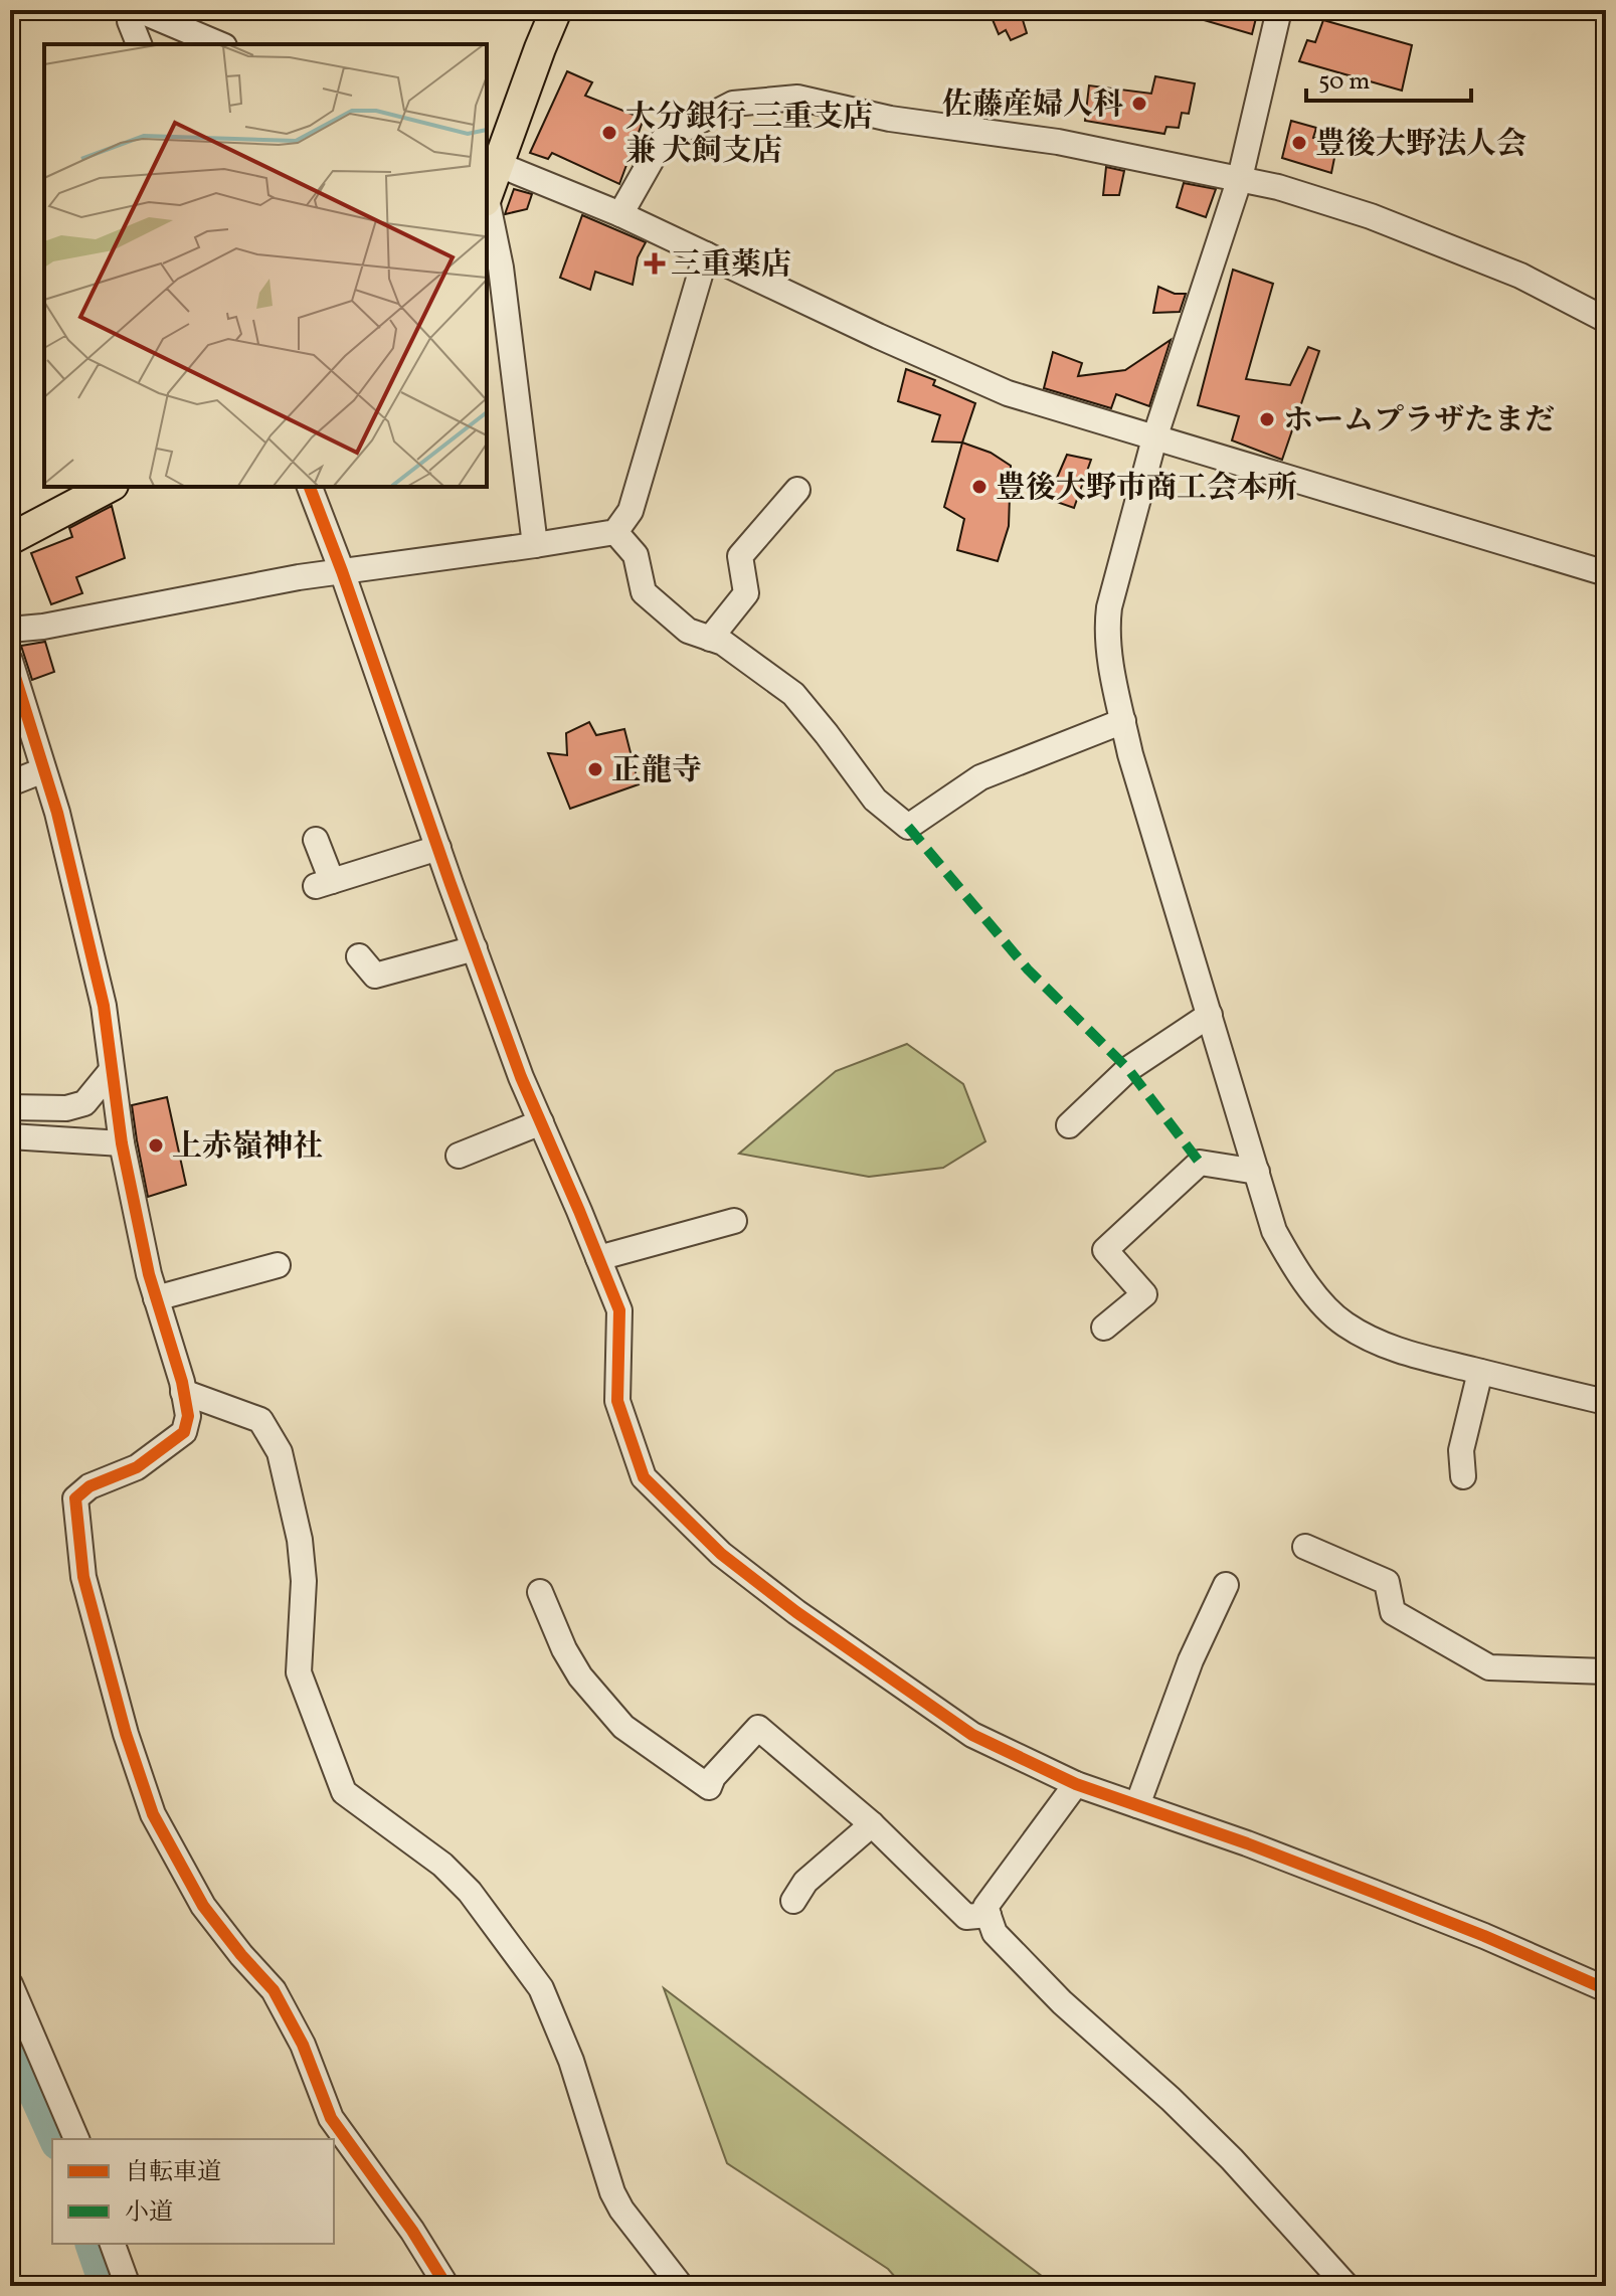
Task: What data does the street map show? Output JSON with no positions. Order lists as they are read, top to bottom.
{
  "places": {
    "other": [
      "佐藤産婦人科",
      "大分銀行 三重支店 兼 犬飼支店",
      "豊後大野法人会",
      "ホームプラザたまだ",
      "豊後大野市商工会本所",
      "正龍寺",
      "上赤嶺神社"
    ],
    "health": ["三重薬店"]
  },
  "legend": ["自転車道", "小道"],
  "scale_bar": "50 m"
}
